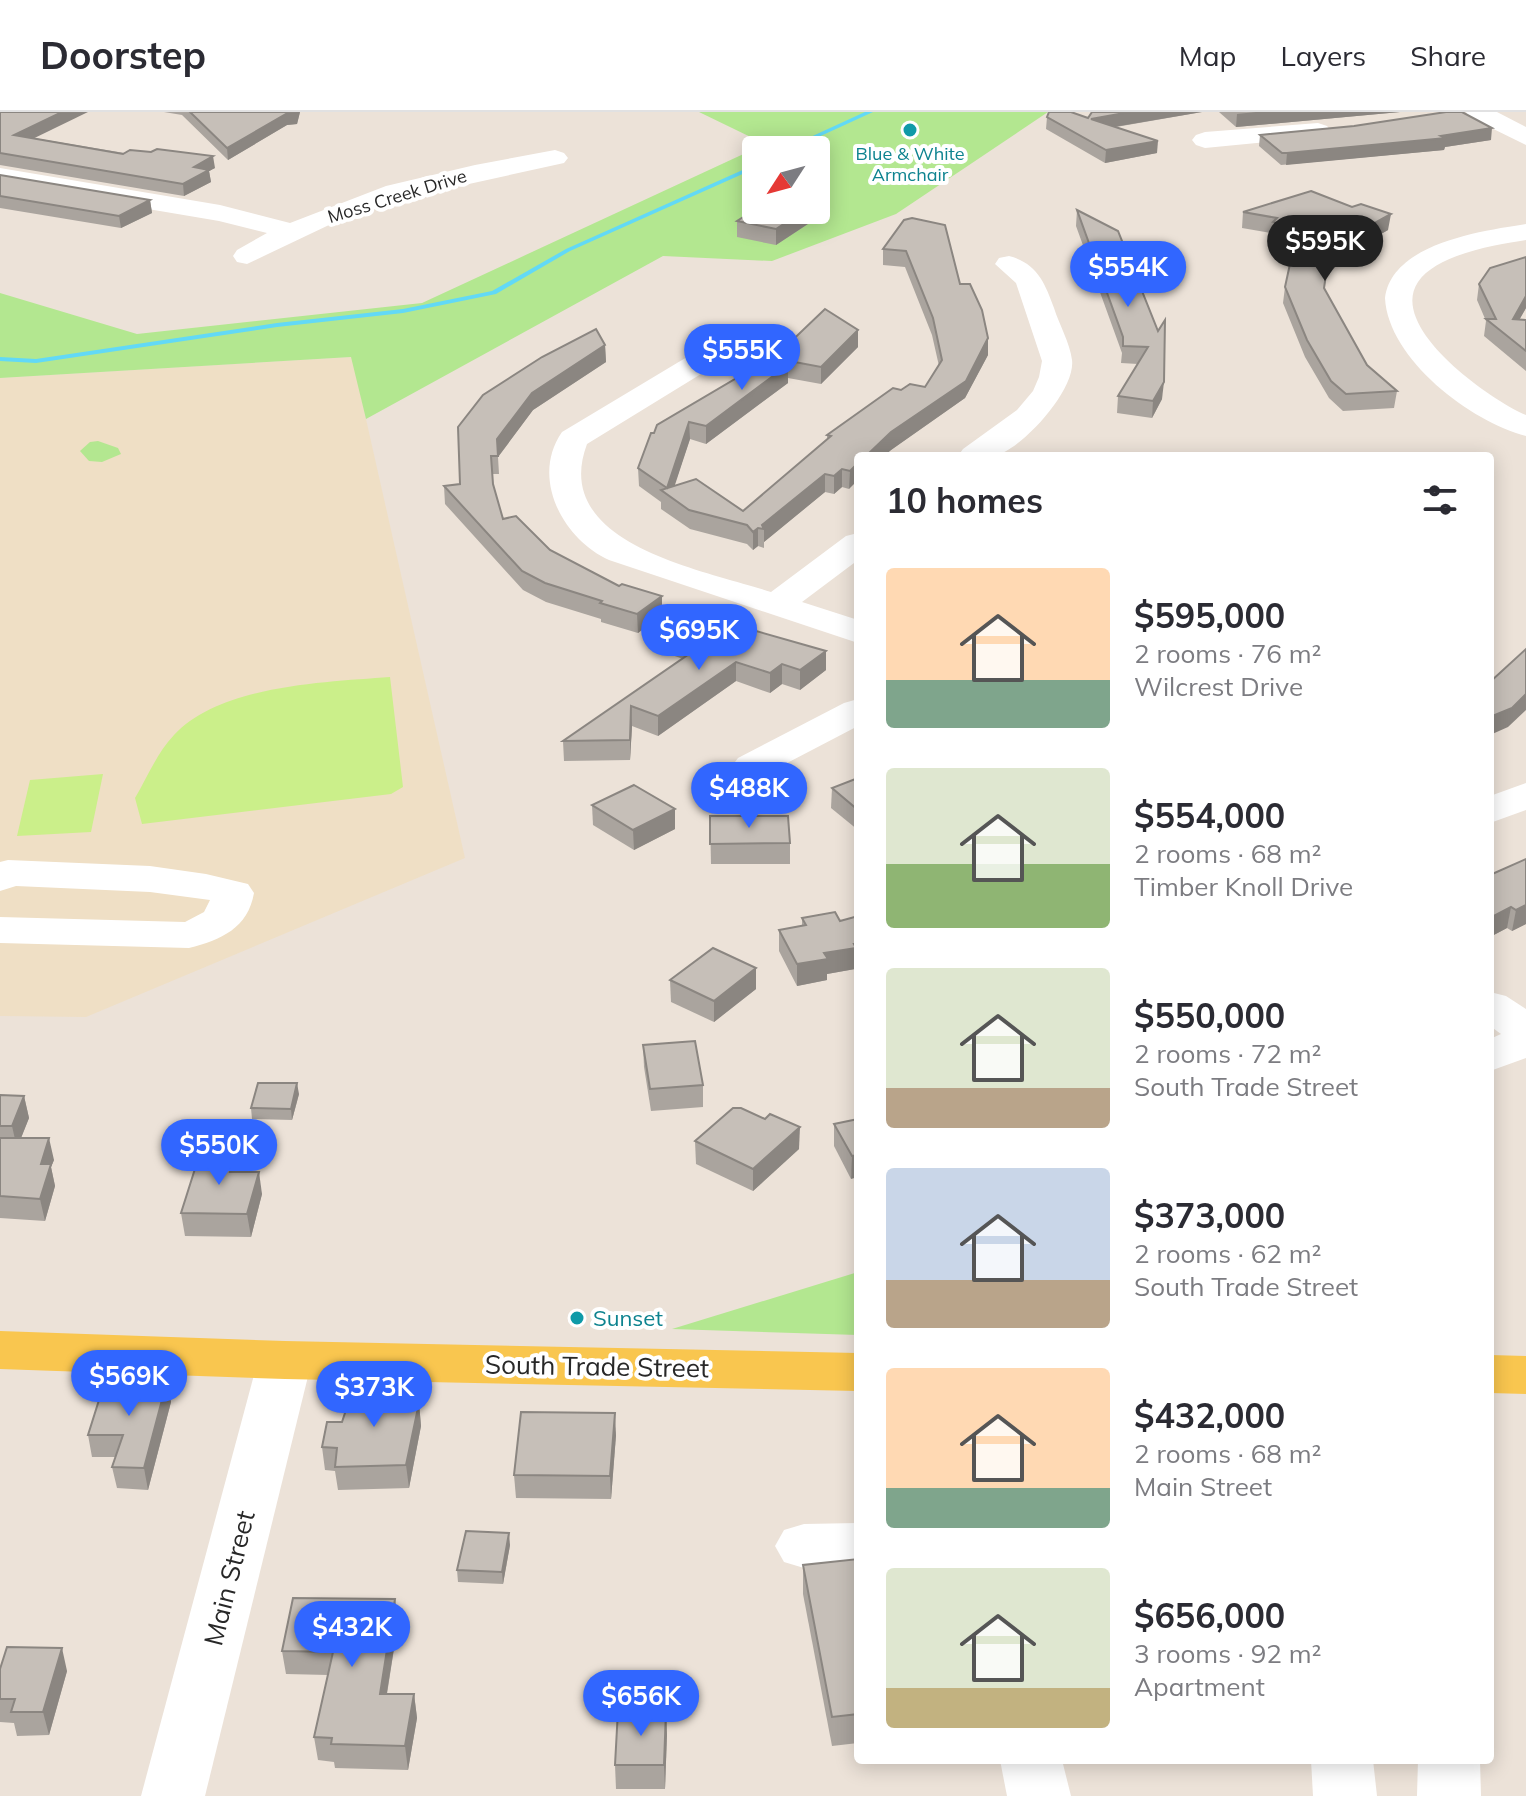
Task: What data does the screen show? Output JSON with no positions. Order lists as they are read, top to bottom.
{
  "streets": {
    "main road": ["South Trade Street"],
    "street": ["Moss Creek Drive", "Main Street"]
  },
  "crossings": [
    ["South Trade Street", "Main Street"]
  ],
  "places": ["Blue & White Armchair", "Sunset"],
  "north": "bottom left",
  "page": {
    "header": "Doorstep",
    "nav": ["Map", "Layers", "Share"],
    "price": [
      "$595K",
      "$554K",
      "$555K",
      "$695K",
      "$488K",
      "$550K",
      "$569K",
      "$373K",
      "$432K",
      "$656K"
    ],
    "heading": "10 homes",
    "list": [
      {
        "name": "$595,000",
        "note": "2 rooms · 76 m² · Wilcrest Drive"
      },
      {
        "name": "$554,000",
        "note": "2 rooms · 68 m² · Timber Knoll Drive"
      },
      {
        "name": "$550,000",
        "note": "2 rooms · 72 m² · South Trade Street"
      },
      {
        "name": "$373,000",
        "note": "2 rooms · 62 m² · South Trade Street"
      },
      {
        "name": "$432,000",
        "note": "2 rooms · 68 m² · Main Street"
      },
      {
        "name": "$656,000",
        "note": "3 rooms · 92 m² · Apartment"
      }
    ]
  }
}
